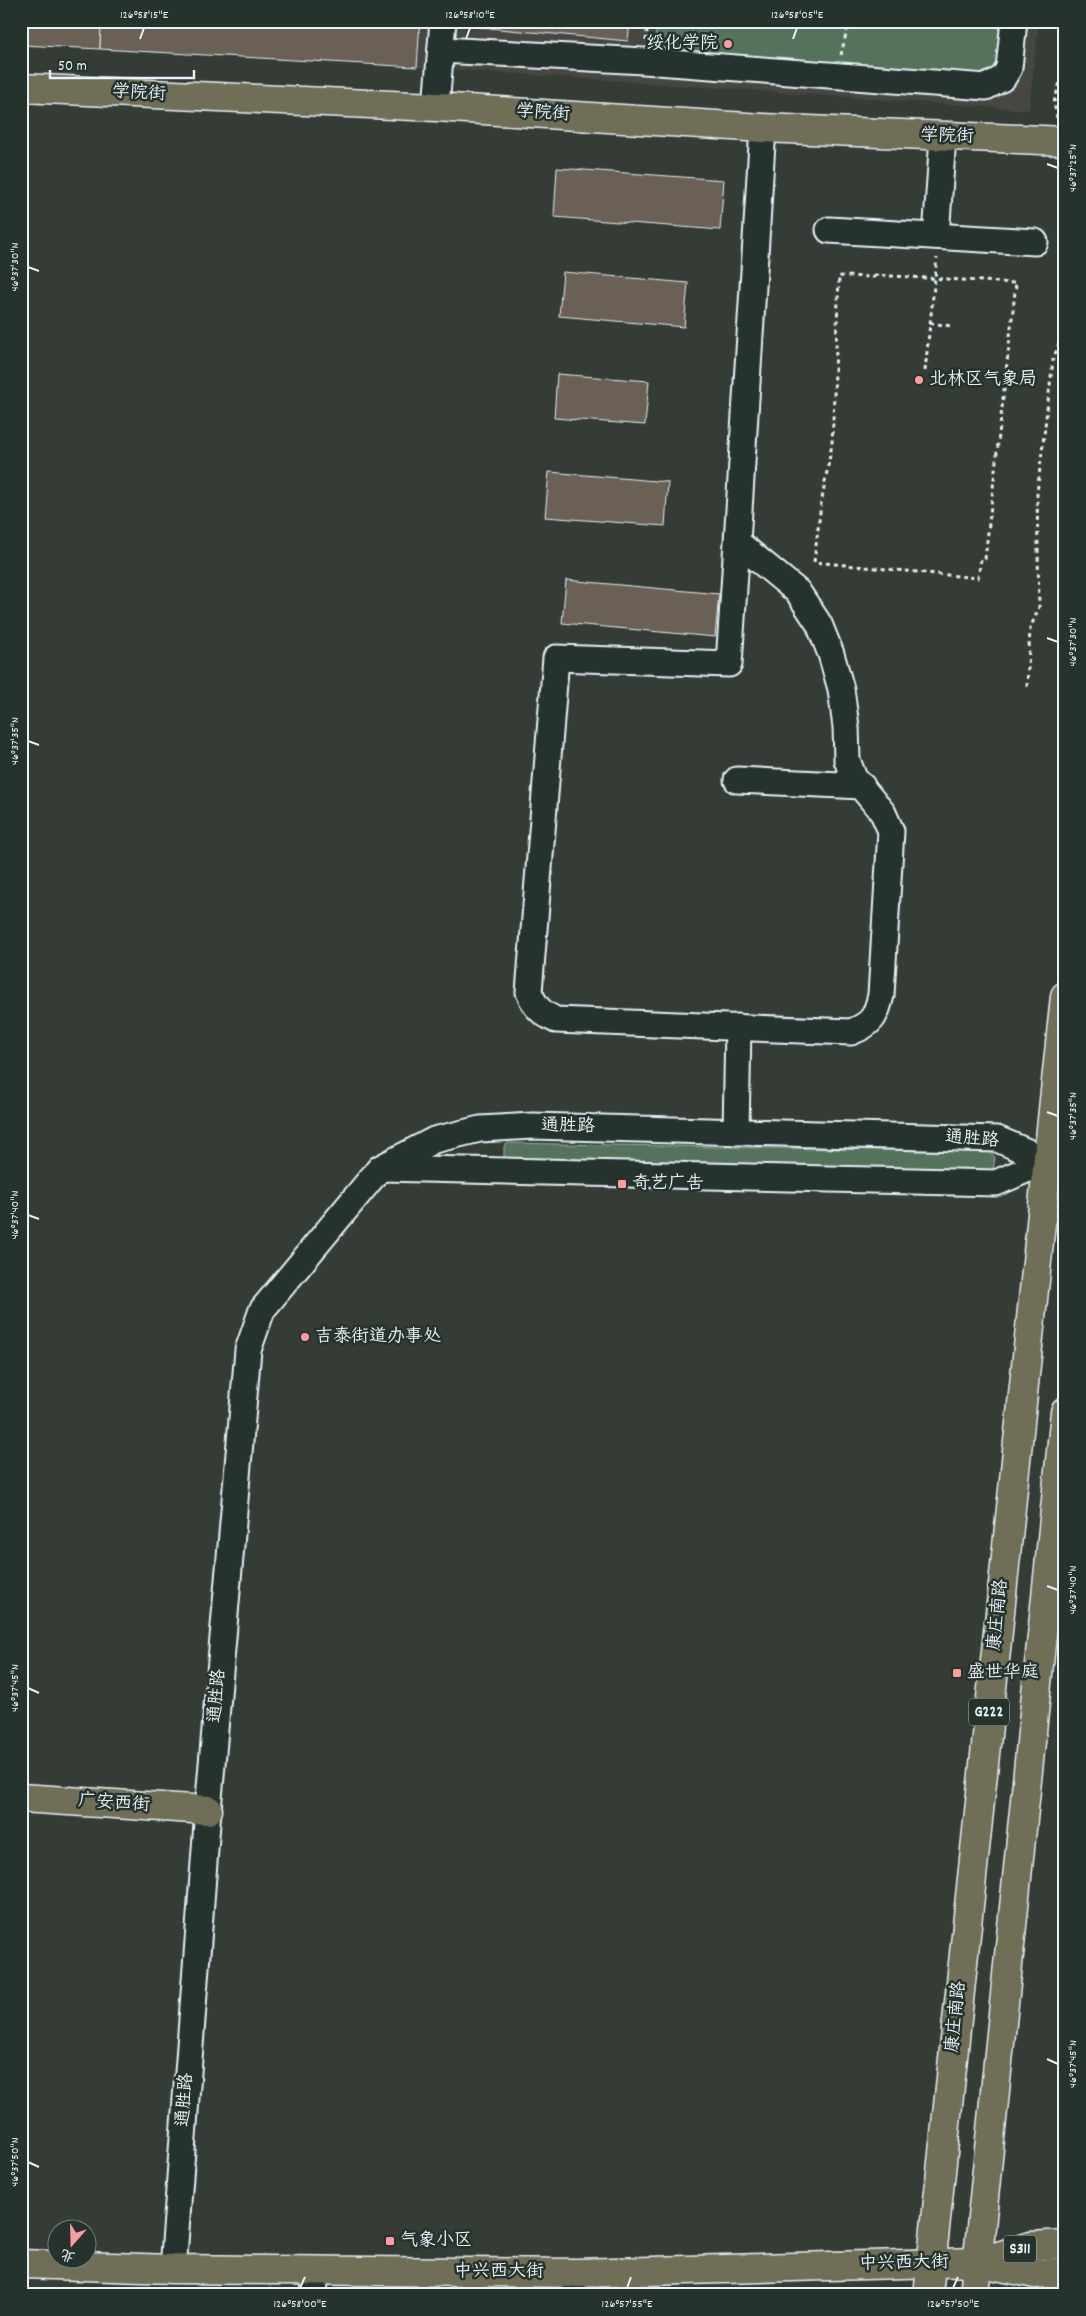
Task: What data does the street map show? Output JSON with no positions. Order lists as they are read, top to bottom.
{
  "streets": {
    "main road": [
      "学院街",
      "康庄南路",
      "G222",
      "广安西街",
      "S311",
      "中兴西大街"
    ],
    "street": ["通胜路"]
  },
  "crossings": [
    ["通胜路", "康庄南路"],
    ["通胜路", "广安西街"],
    ["通胜路", "中兴西大街"],
    ["康庄南路", "G222"],
    ["康庄南路", "中兴西大街"],
    ["G222", "中兴西大街"]
  ],
  "places": {
    "other": ["绥化学院", "北林区气象局", "吉泰街道办事处"],
    "transit": ["奇艺广告", "盛世华庭", "气象小区"]
  },
  "scale_bar": "50 m",
  "north": "bottom",
  "coordinates": [
    "126°58'15\"E",
    "126°58'10\"E",
    "126°58'05\"E",
    "46°37'25\"N",
    "46°37'30\"N",
    "46°37'35\"N",
    "46°37'40\"N",
    "46°37'45\"N",
    "46°37'50\"N",
    "126°58'00\"E",
    "126°57'55\"E",
    "126°57'50\"E"
  ]
}
